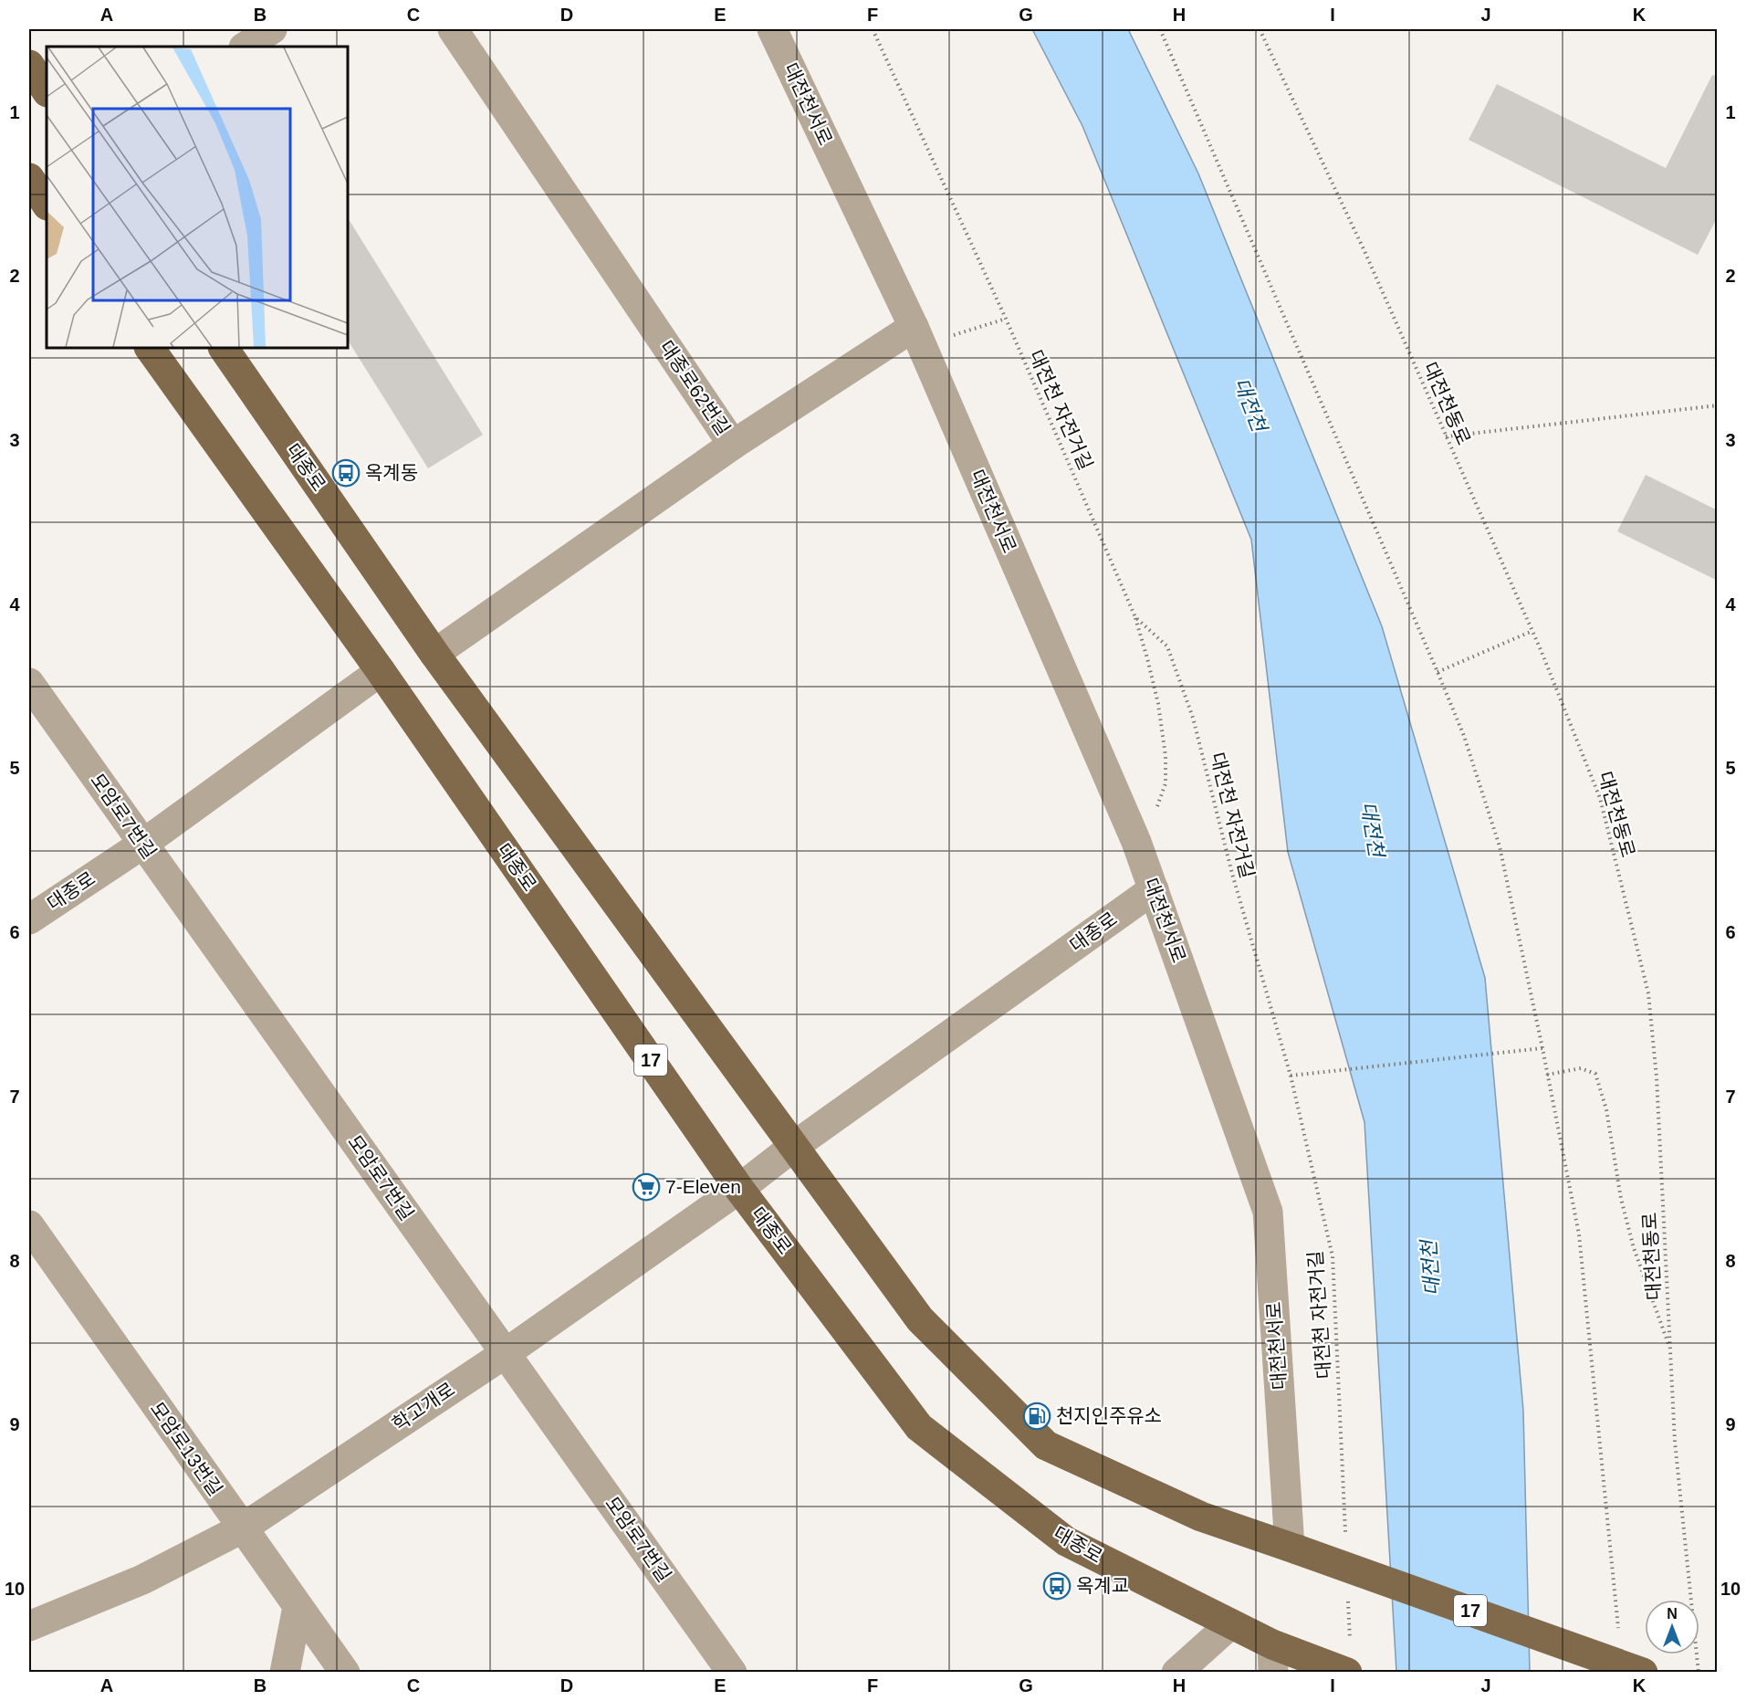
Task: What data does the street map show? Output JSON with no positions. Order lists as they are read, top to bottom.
{
  "streets": {
    "main road": ["대종로", "17"],
    "street": [
      "대전천서로",
      "대종로62번길",
      "모암로7번길",
      "학고개로",
      "모암로13번길"
    ],
    "path": ["대전천동로", "대전천 자전거길"]
  },
  "crossings": [
    ["대전천서로", "대종로"],
    ["대전천서로", "17"],
    ["대종로62번길", "대종로"],
    ["대종로", "모암로7번길"],
    ["대종로", "17"],
    ["대종로", "학고개로"],
    ["모암로7번길", "학고개로"],
    ["학고개로", "모암로13번길"]
  ],
  "water": ["대전천"],
  "places": {
    "bus stop": ["옥계동", "옥계교"],
    "supermarket": ["7-Eleven"],
    "fuel station": ["천지인주유소"]
  },
  "north": "top",
  "grid": {
    "columns": [
      "A",
      "B",
      "C",
      "D",
      "E",
      "F",
      "G",
      "H",
      "I",
      "J",
      "K"
    ],
    "rows": [
      "1",
      "2",
      "3",
      "4",
      "5",
      "6",
      "7",
      "8",
      "9",
      "10"
    ]
  }
}
